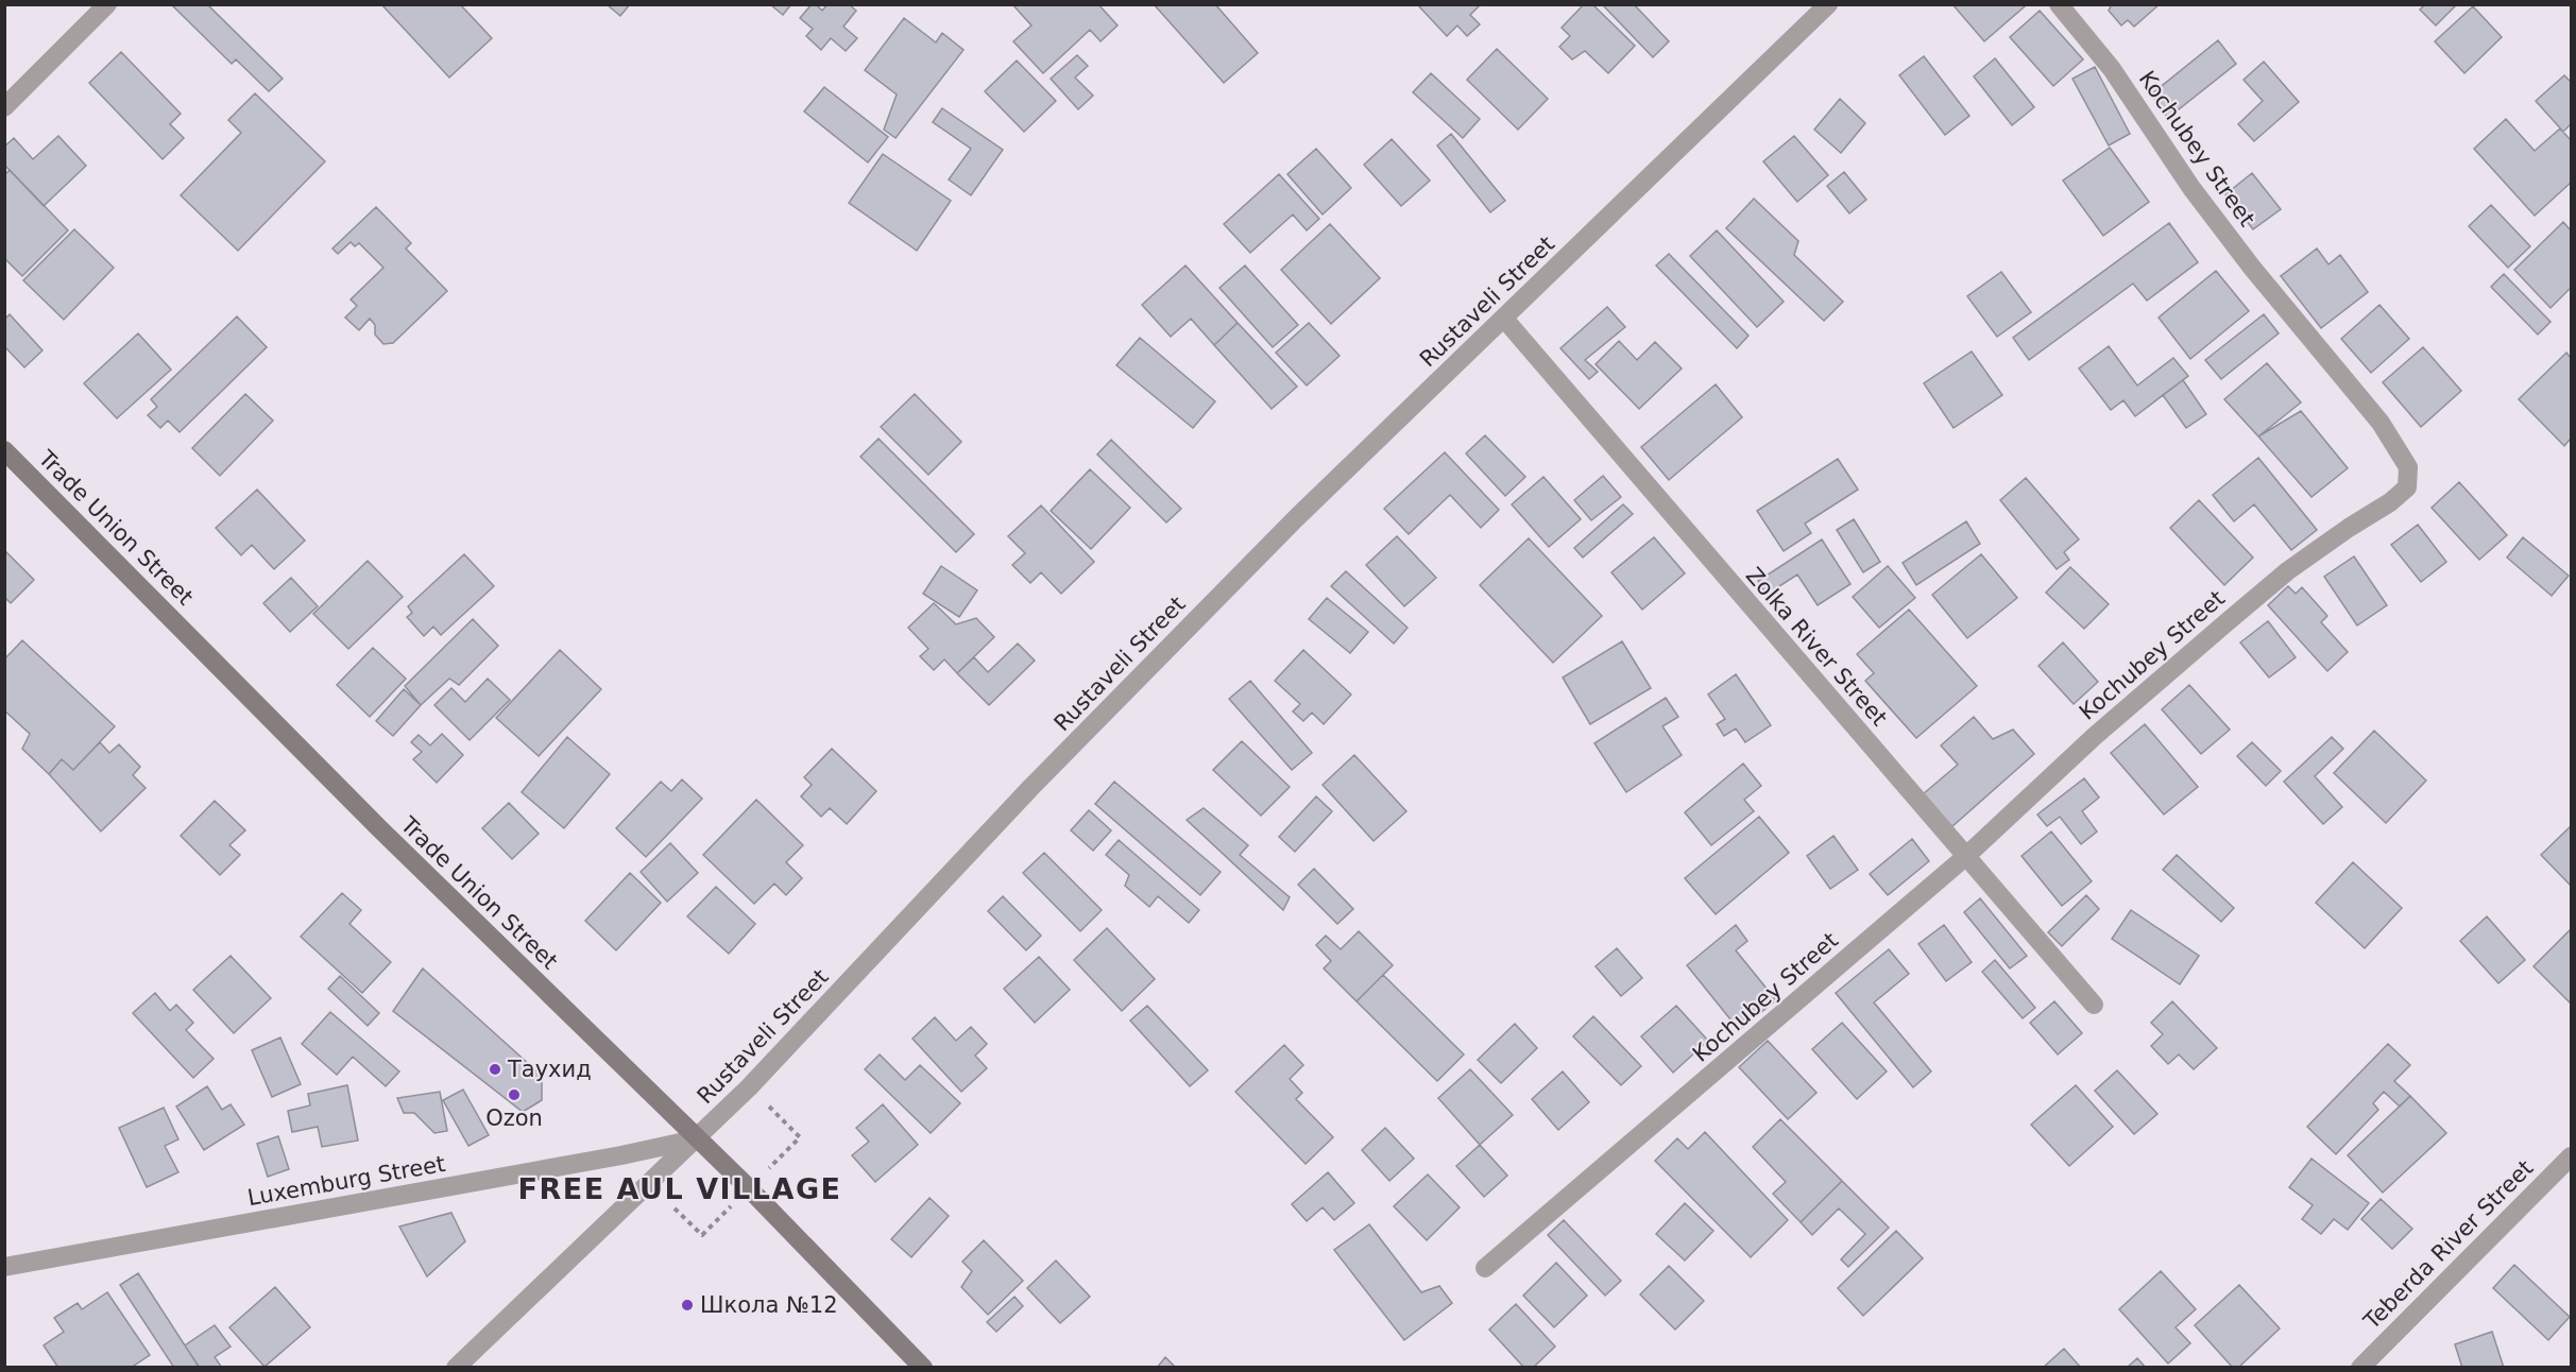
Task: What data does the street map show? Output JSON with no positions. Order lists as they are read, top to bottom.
{
  "streets": {
    "street": [
      "Kochubey Street",
      "Rustaveli Street",
      "Trade Union Street",
      "Zolka River Street",
      "Luxemburg Street",
      "Teberda River Street"
    ]
  },
  "crossings": [
    ["Kochubey Street", "Zolka River Street"],
    ["Rustaveli Street", "Trade Union Street"],
    ["Rustaveli Street", "Zolka River Street"],
    ["Rustaveli Street", "Luxemburg Street"],
    ["Trade Union Street", "Luxemburg Street"]
  ],
  "districts": ["FREE AUL VILLAGE"],
  "places": ["Таухид", "Ozon", "Школа №12"]
}
